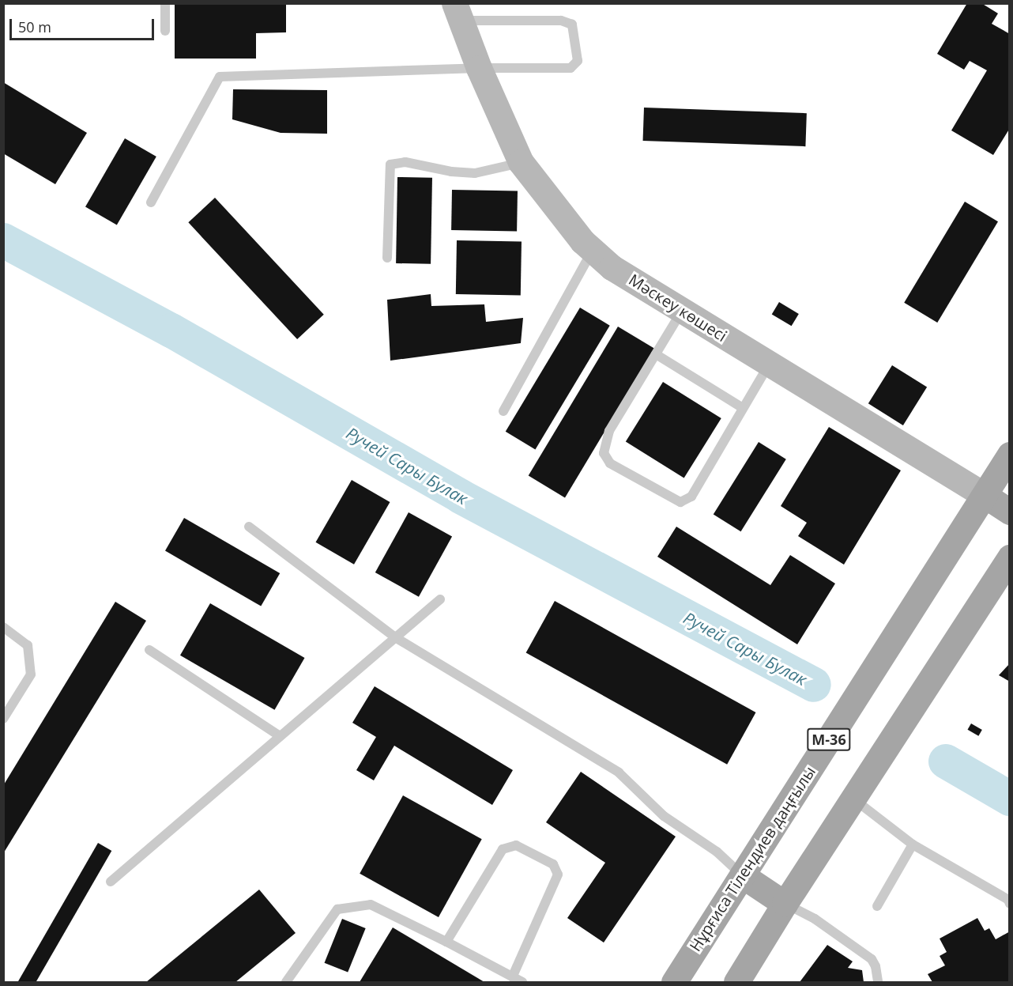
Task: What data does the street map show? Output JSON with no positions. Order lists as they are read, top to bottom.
{
  "streets": {
    "main road": ["Мәскеу көшесі", "M-36", "Нұрғиса Тілендиев даңғылы"]
  },
  "crossings": [
    ["Мәскеу көшесі", "M-36"],
    ["Мәскеу көшесі", "Нұрғиса Тілендиев даңғылы"],
    ["M-36", "Нұрғиса Тілендиев даңғылы"]
  ],
  "water": ["Ручей Сары Булак"],
  "scale_bar": "50 m"
}
